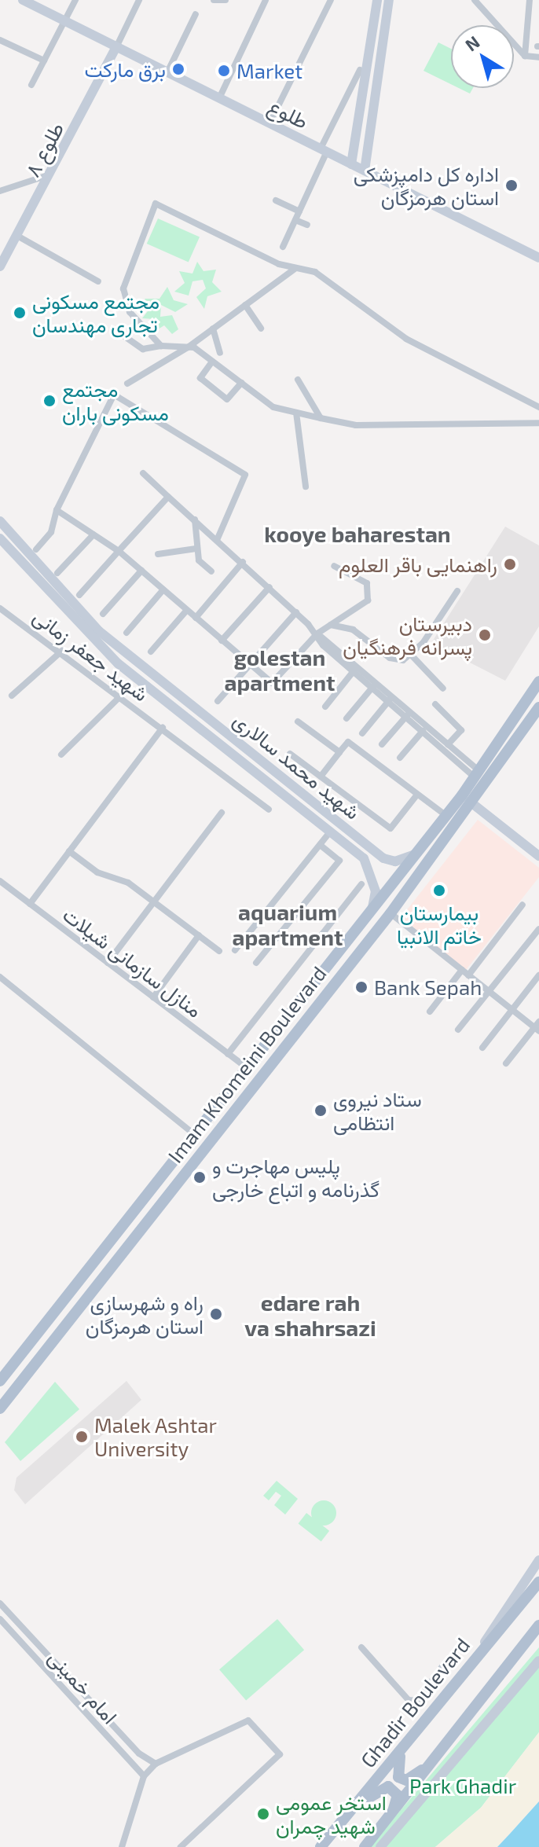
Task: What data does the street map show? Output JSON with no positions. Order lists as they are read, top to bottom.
{
  "streets": {
    "main road": ["Imam Khomeini Boulevard", "Ghadir Boulevard"],
    "street": [
      "طلوع",
      "طلوع ۸",
      "شهید جعفر زمانی",
      "شهید محمد سالاری",
      "منازل سازمانی شیلات",
      "امام خمینی"
    ]
  },
  "crossings": [
    ["طلوع", "طلوع ۸"],
    ["شهید محمد سالاری", "Imam Khomeini Boulevard"],
    ["منازل سازمانی شیلات", "Imam Khomeini Boulevard"]
  ],
  "districts": [
    "kooye baharestan",
    "golestan apartment",
    "aquarium apartment",
    "edare rah va shahrsazi"
  ],
  "parks": ["Park Ghadir"],
  "places": [
    "برق مارکت",
    "Market",
    "اداره کل دامپزشکی استان هرمزگان",
    "مجتمع مسکونی تجاری مهندسان",
    "مجتمع مسکونی باران",
    "راهنمایی باقر العلوم",
    "دبیرستان پسرانه فرهنگیان",
    "بیمارستان خاتم الانبیا",
    "Bank Sepah",
    "ستاد نیروی انتظامی",
    "پلیس مهاجرت و گذرنامه و اتباع خارجى",
    "راه و شهرسازی استان هرمزگان",
    "Malek Ashtar University",
    "استخر عمومی شهید چمران"
  ],
  "north": "top left"
}
